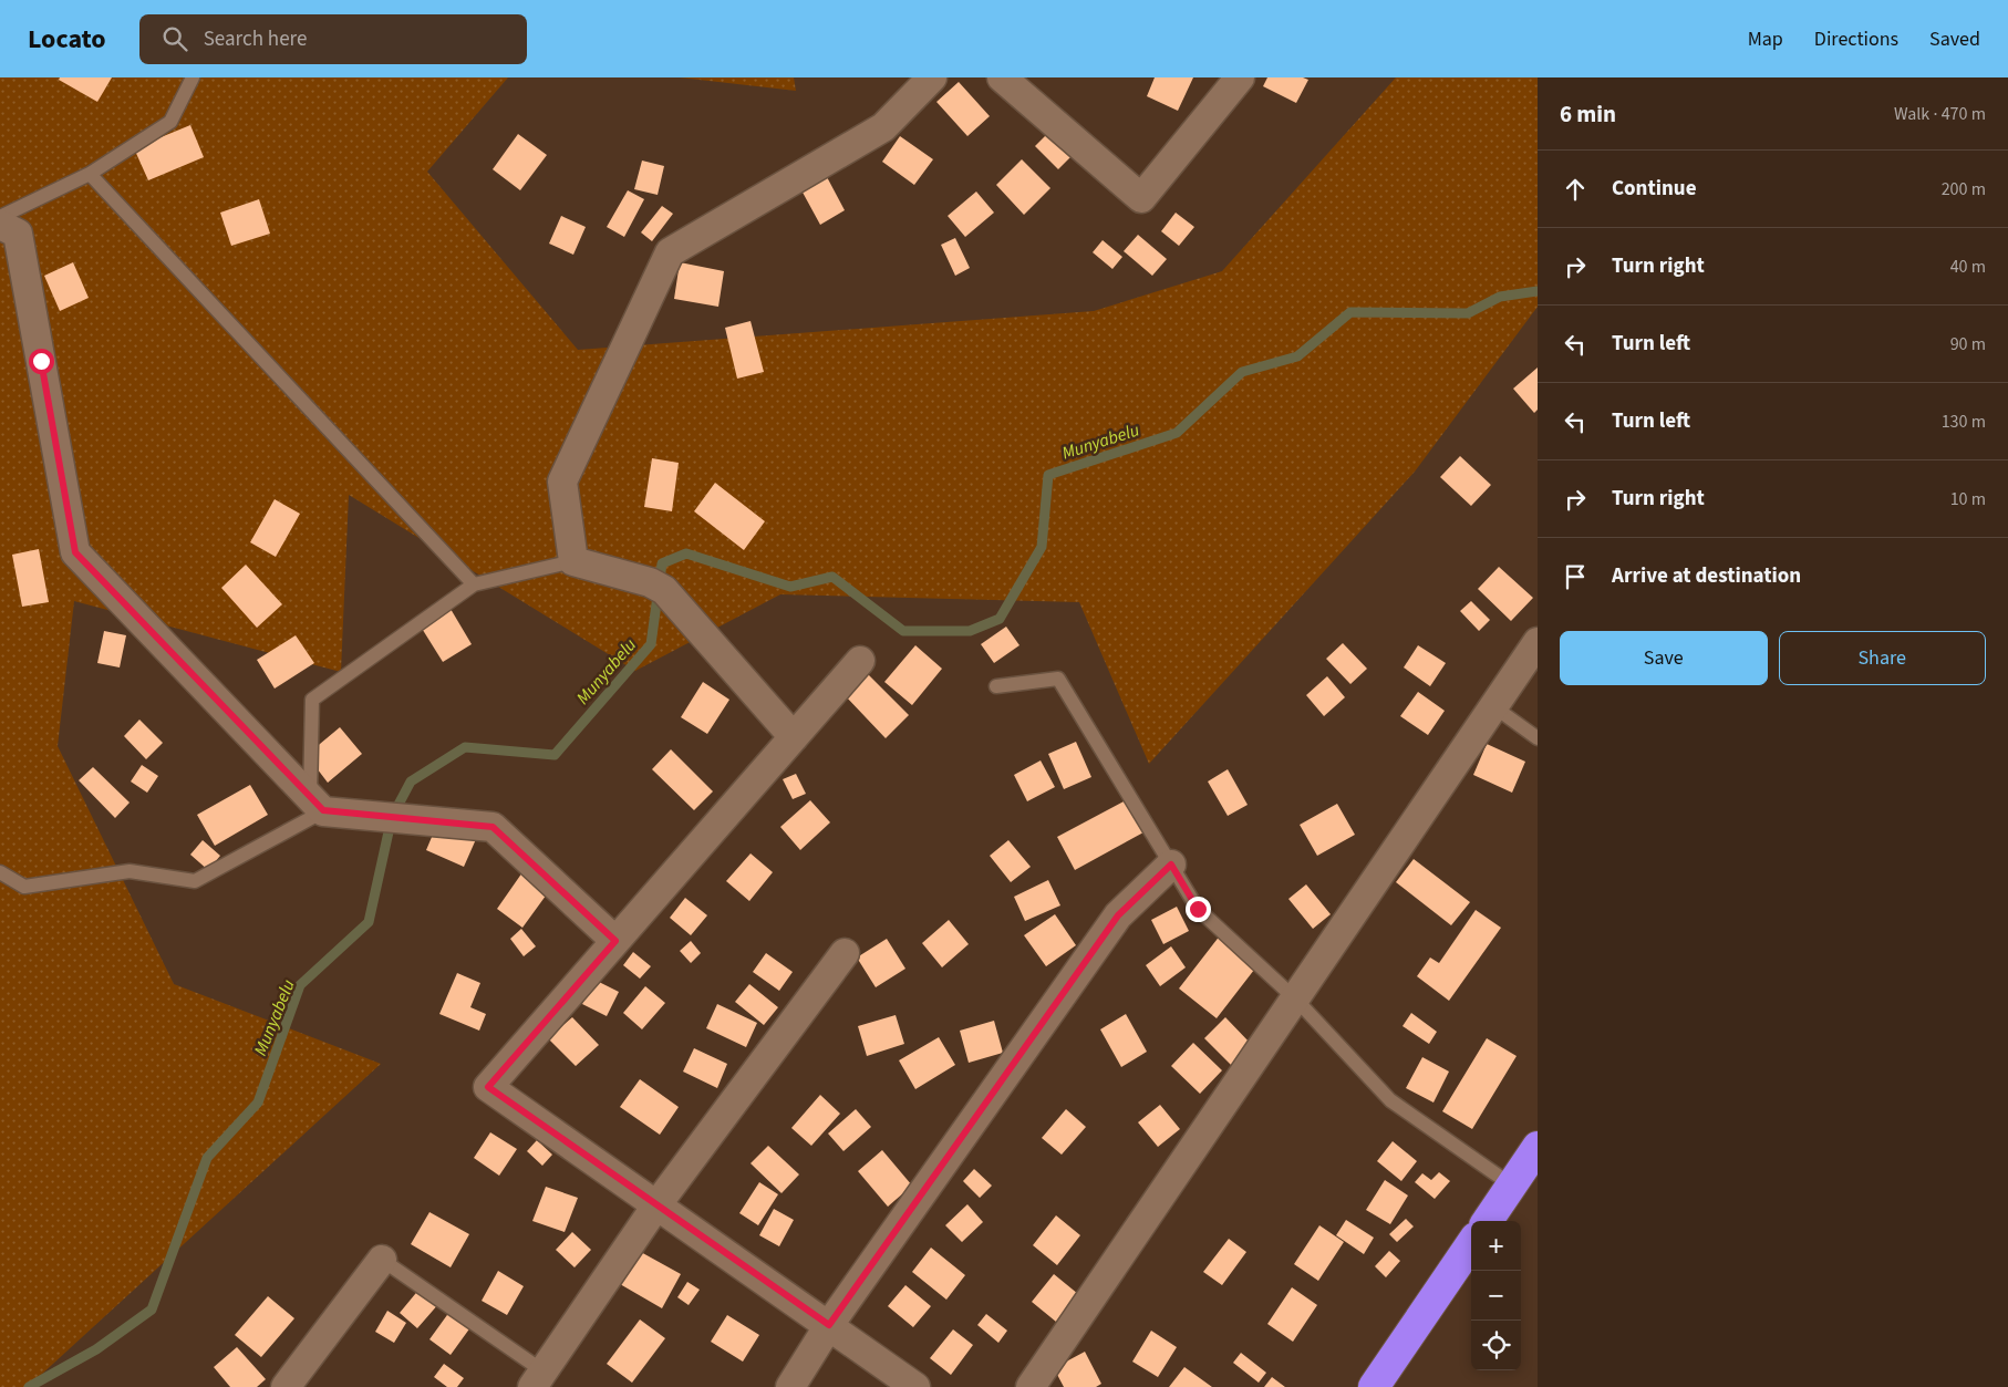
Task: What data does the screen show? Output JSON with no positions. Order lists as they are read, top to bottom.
{
  "water": ["Munyabelu"],
  "page": {
    "header": "Locato",
    "search": "Search here",
    "nav": ["Map", "Directions", "Saved"],
    "heading": ["6 min", "Walk · 470 m"],
    "list": [
      ["Continue", "200 m"],
      ["Turn right", "40 m"],
      ["Turn left", "90 m"],
      ["Turn left", "130 m"],
      ["Turn right", "10 m"],
      "Arrive at destination"
    ],
    "buttons": ["Save", "Share"],
    "map_buttons": ["+", "−"]
  }
}
